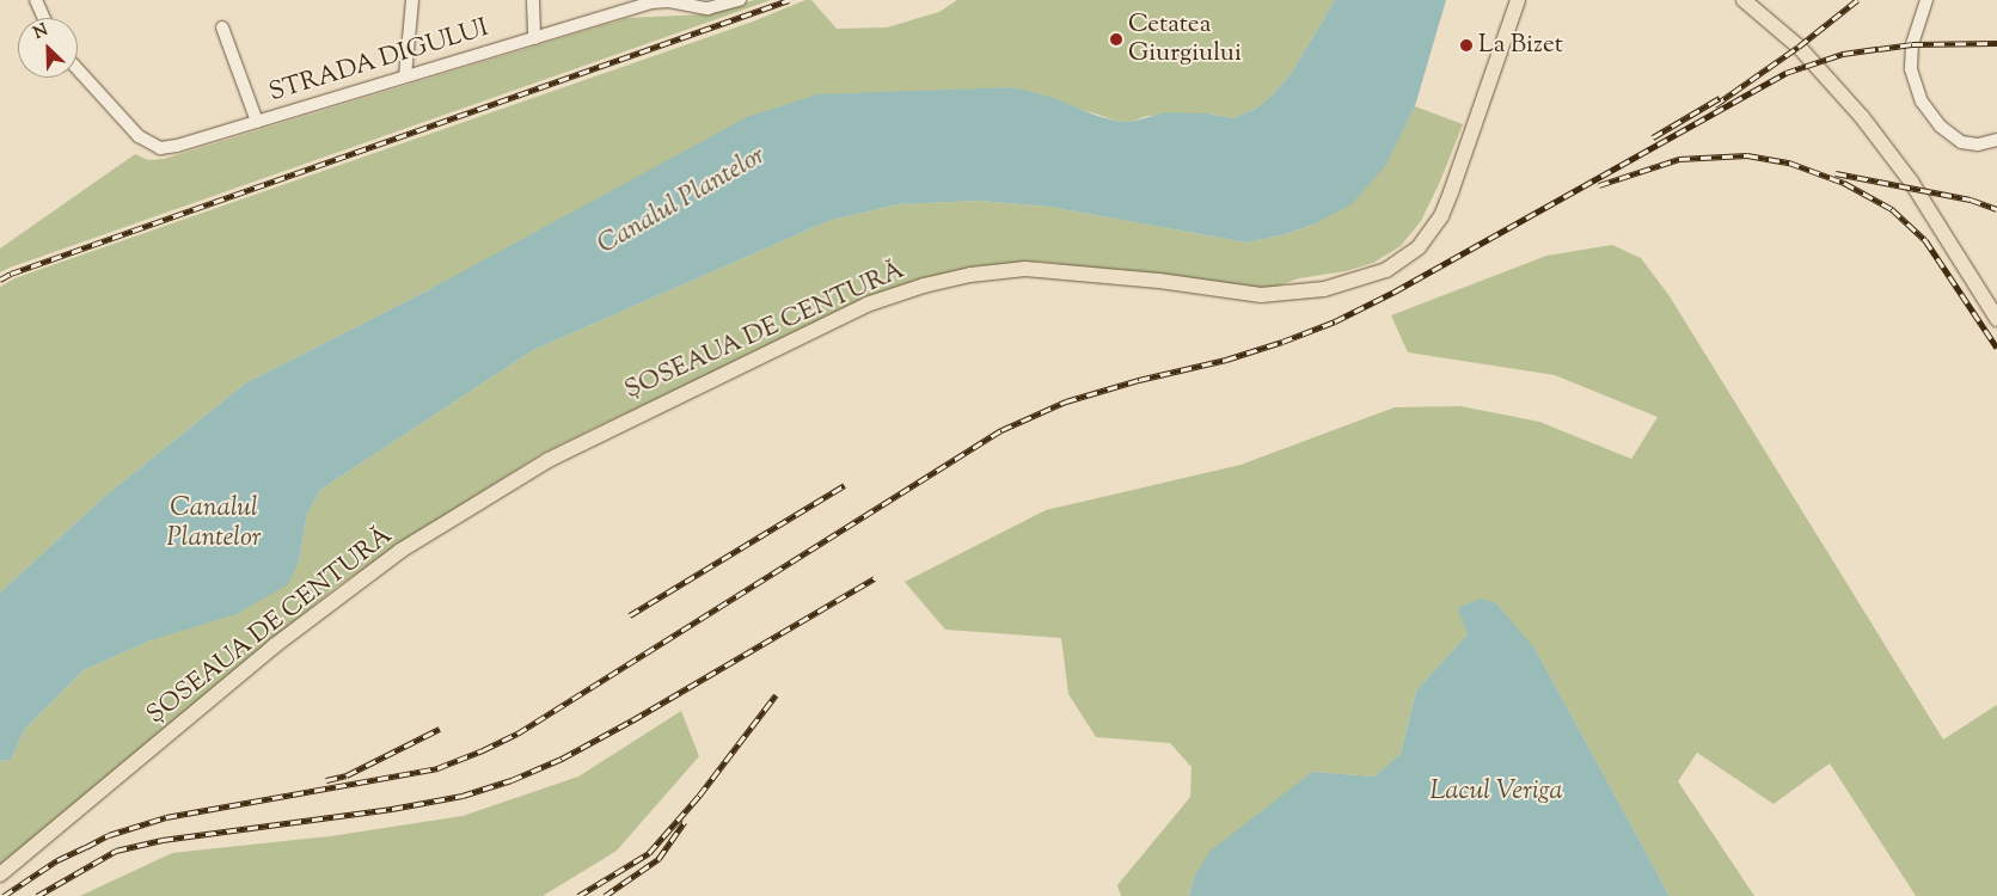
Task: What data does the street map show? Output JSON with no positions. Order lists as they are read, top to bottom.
{
  "streets": {
    "main road": ["ȘOSEAUA DE CENTURĂ"],
    "street": ["STRADA DIGULUI"]
  },
  "water": ["Canalul Plantelor", "Lacul Veriga"],
  "places": ["Cetatea Giurgiului", "La Bizet"],
  "north": "top left"
}
